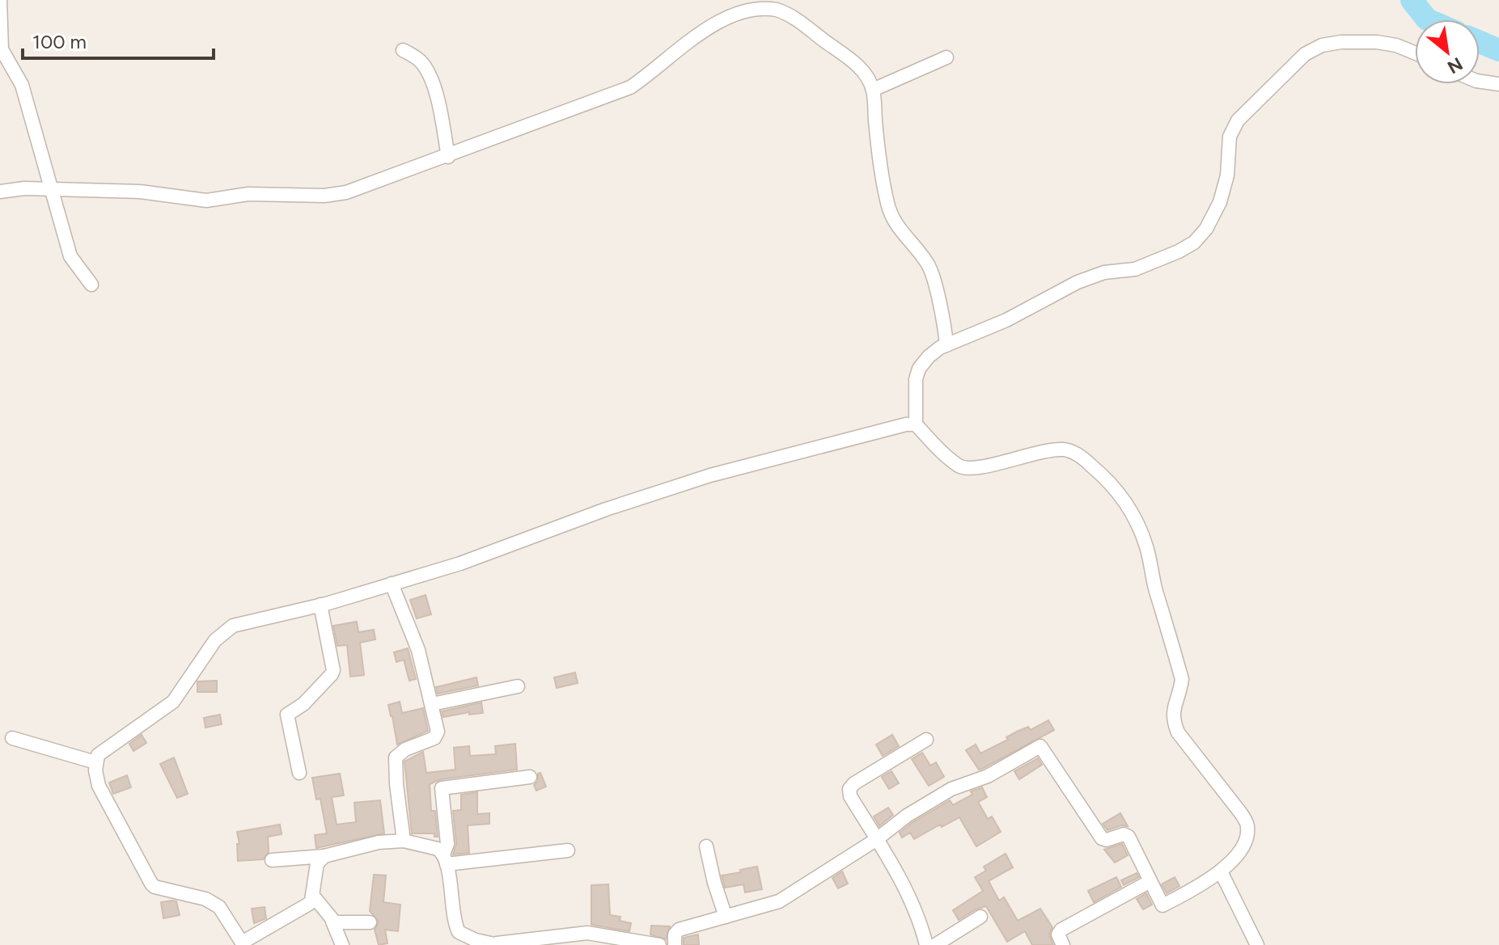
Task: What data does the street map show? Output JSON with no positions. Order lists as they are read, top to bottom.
{
  "scale_bar": "100 m",
  "north": "bottom right"
}
